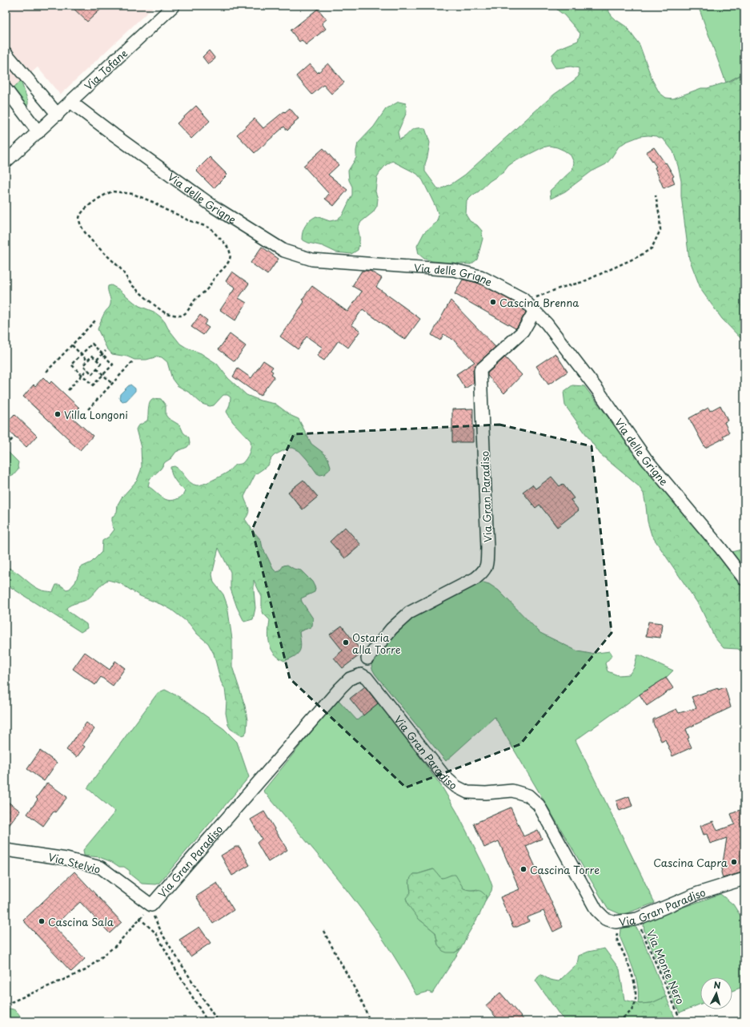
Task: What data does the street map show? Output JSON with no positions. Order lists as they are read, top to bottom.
{
  "streets": {
    "street": [
      "Via Tofane",
      "Via delle Grigne",
      "Via Gran Paradiso",
      "Via Stelvio"
    ],
    "path": ["Via Monte Nero"]
  },
  "crossings": [
    ["Via Tofane", "Via delle Grigne"],
    ["Via delle Grigne", "Via Gran Paradiso"],
    ["Via Gran Paradiso", "Via Stelvio"],
    ["Via Gran Paradiso", "Via Monte Nero"]
  ],
  "places": [
    "Cascina Brenna",
    "Villa Longoni",
    "Ostaria alla Torre",
    "Cascina Capra",
    "Cascina Torre",
    "Cascina Sala"
  ],
  "north": "top"
}
